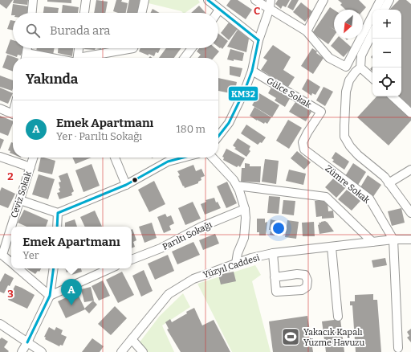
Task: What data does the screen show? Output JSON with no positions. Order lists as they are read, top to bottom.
{
  "streets": {
    "street": [
      "Gülce Sokak",
      "Zümre Sokak",
      "Ceviz Sokak",
      "Parıltı Sokağı",
      "Yüzyıl Caddesi"
    ]
  },
  "crossings": [
    ["Gülce Sokak", "Zümre Sokak"],
    ["Zümre Sokak", "Yüzyıl Caddesi"]
  ],
  "places": {
    "sports": ["Yakacık Kapalı Yüzme Havuzu"]
  },
  "lines": ["transit line KM32"],
  "north": "bottom left",
  "page": {
    "map_buttons": ["+", "−"],
    "search": "Burada ara",
    "heading": "Yakında",
    "list": [
      {
        "mark": "A",
        "name": "Emek Apartmanı",
        "note": "Yer · Parıltı Sokağı",
        "value": "180 m"
      }
    ],
    "popup": ["Emek Apartmanı", "Yer"],
    "pins": "A"
  },
  "grid": {
    "columns": ["C"],
    "rows": ["2", "3"]
  }
}
